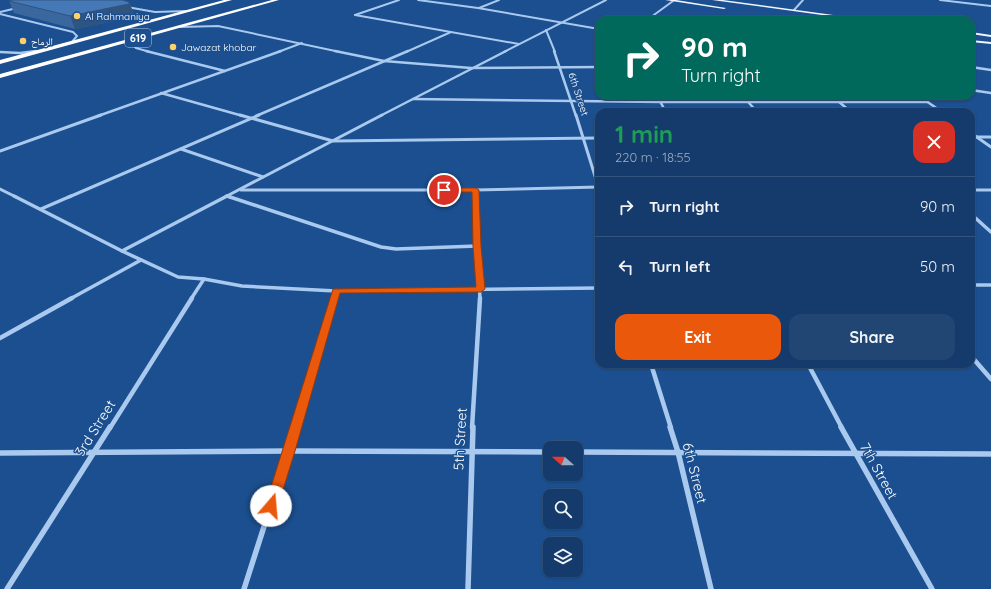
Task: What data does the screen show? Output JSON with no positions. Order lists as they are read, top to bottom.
{
  "streets": {
    "highway": ["619"],
    "street": [
      "6th Street",
      "3rd Street",
      "5th Street",
      "7th Street"
    ]
  },
  "places": ["Al Rahmaniya", "الرماح", "Jawazat khobar"],
  "north": "left",
  "page": {
    "turn": ["90 m", "Turn right"],
    "heading": ["1 min", "220 m · 18:55"],
    "list": [
      {
        "name": "Turn right",
        "value": "90 m"
      },
      {
        "name": "Turn left",
        "value": "50 m"
      }
    ],
    "buttons": ["Exit", "Share"]
  }
}
